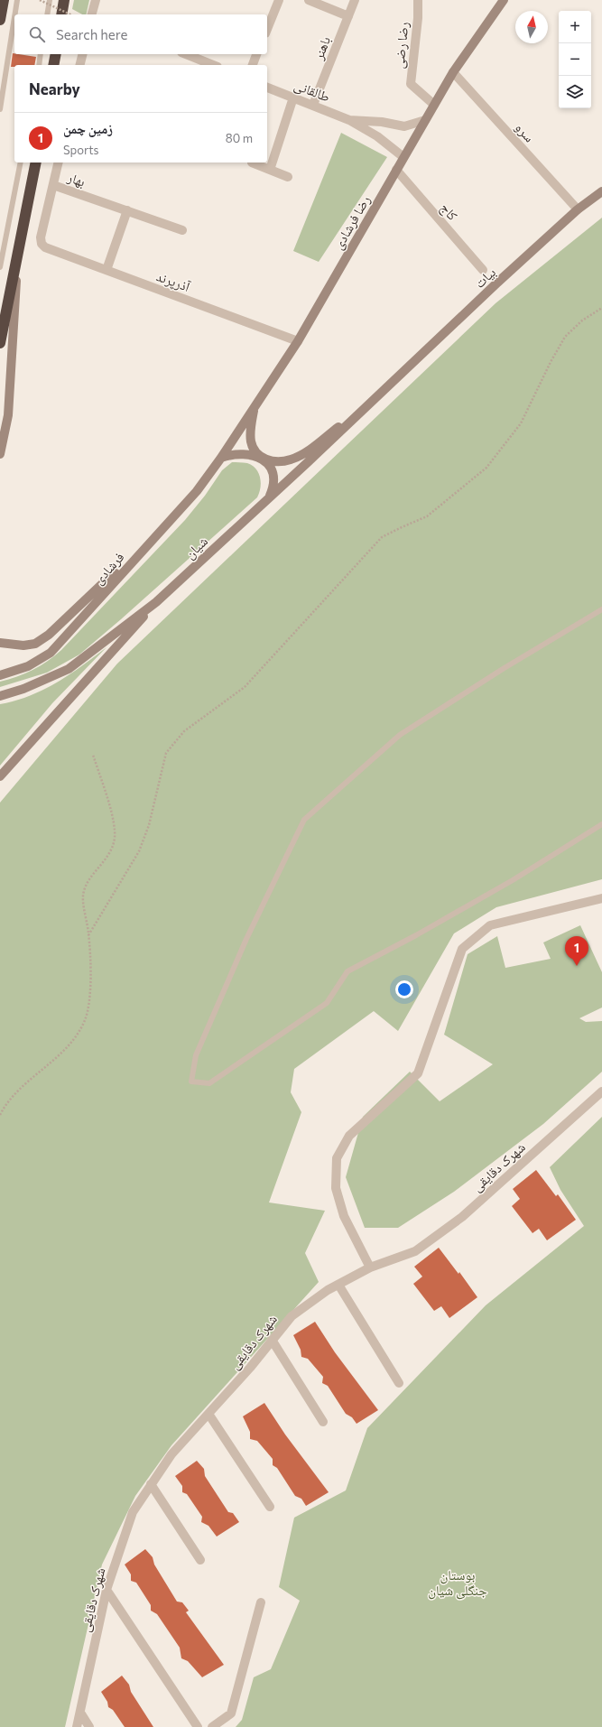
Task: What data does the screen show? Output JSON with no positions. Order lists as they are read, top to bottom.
{
  "streets": {
    "main road": [
      "رضا فرشادی",
      "بیات",
      "شیان",
      "فرشادی"
    ],
    "street": [
      "رضا رضی",
      "باهنر",
      "طالقانی",
      "سرو",
      "بهار",
      "کاج",
      "آذرپرند",
      "شهرک دقایقی"
    ]
  },
  "crossings": [
    ["رضا رضی", "رضا فرشادی"],
    ["باهنر", "طالقانی"],
    ["طالقانی", "رضا فرشادی"],
    ["سرو", "رضا فرشادی"],
    ["سرو", "بیات"],
    ["بهار", "آذرپرند"],
    ["کاج", "رضا فرشادی"],
    ["رضا فرشادی", "آذرپرند"],
    ["رضا فرشادی", "فرشادی"],
    ["بیات", "شیان"]
  ],
  "parks": ["بوستان جنگلی شیان"],
  "north": "top",
  "page": {
    "map_buttons": ["+", "−"],
    "search": "Search here",
    "heading": "Nearby",
    "list": [
      {
        "mark": "1",
        "name": "زمین چمن",
        "note": "Sports",
        "value": "80 m"
      }
    ],
    "pins": "1"
  }
}
